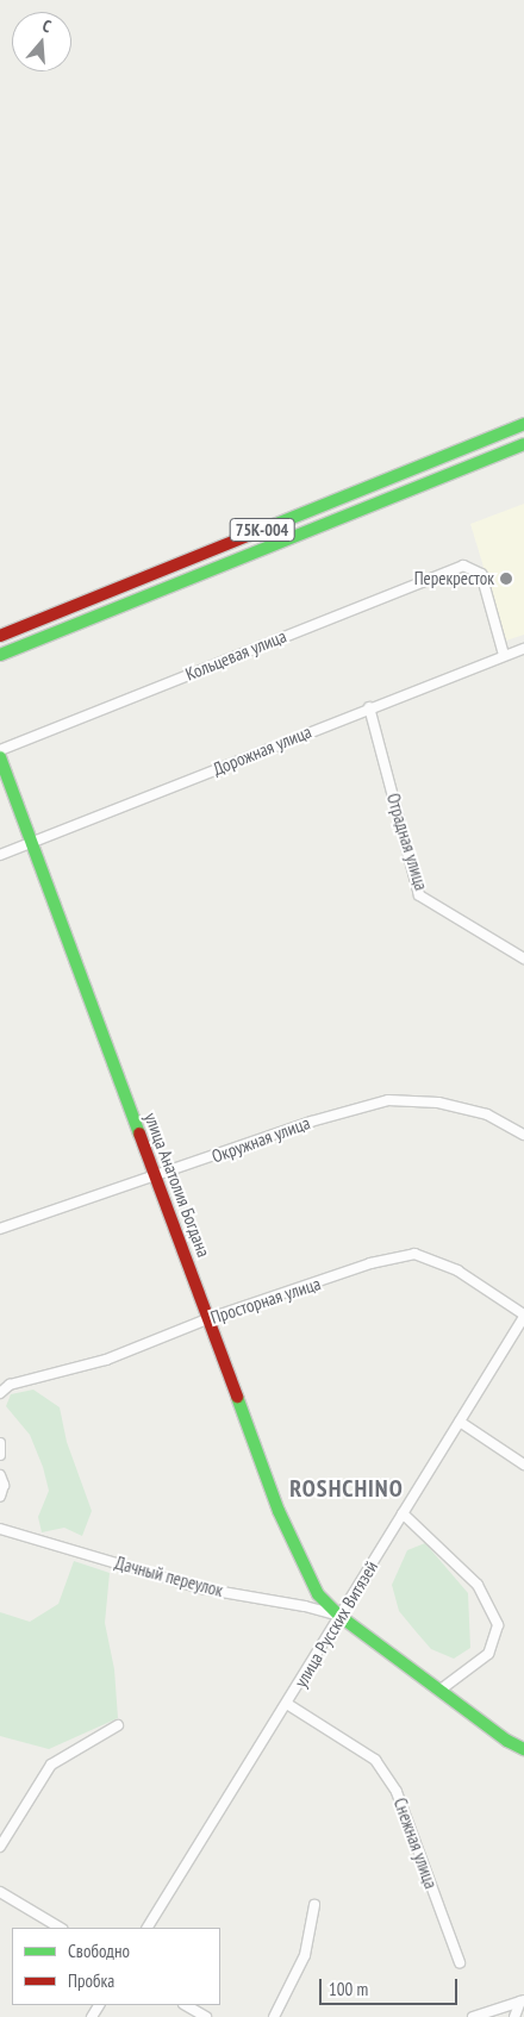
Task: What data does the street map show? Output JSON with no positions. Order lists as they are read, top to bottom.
{
  "streets": {
    "main road": ["75К-004", "улица Анатолия Богдана"],
    "street": [
      "Кольцевая улица",
      "Дорожная улица",
      "Отрадная улица",
      "Окружная улица",
      "Просторная улица",
      "Дачный переулок",
      "улица Русских Витязей",
      "Снежная улица"
    ]
  },
  "crossings": [
    ["Кольцевая улица", "Дорожная улица"],
    ["Дорожная улица", "Отрадная улица"],
    ["Дорожная улица", "улица Анатолия Богдана"],
    ["Окружная улица", "улица Анатолия Богдана"],
    ["улица Анатолия Богдана", "Просторная улица"],
    ["улица Анатолия Богдана", "Дачный переулок"],
    ["улица Анатолия Богдана", "улица Русских Витязей"],
    ["Просторная улица", "улица Русских Витязей"],
    ["Дачный переулок", "улица Русских Витязей"],
    ["улица Русских Витязей", "Снежная улица"]
  ],
  "districts": ["ROSHCHINO"],
  "places": ["Перекресток"],
  "legend": ["Свободно", "Пробка"],
  "scale_bar": "100 m",
  "north": "top"
}
